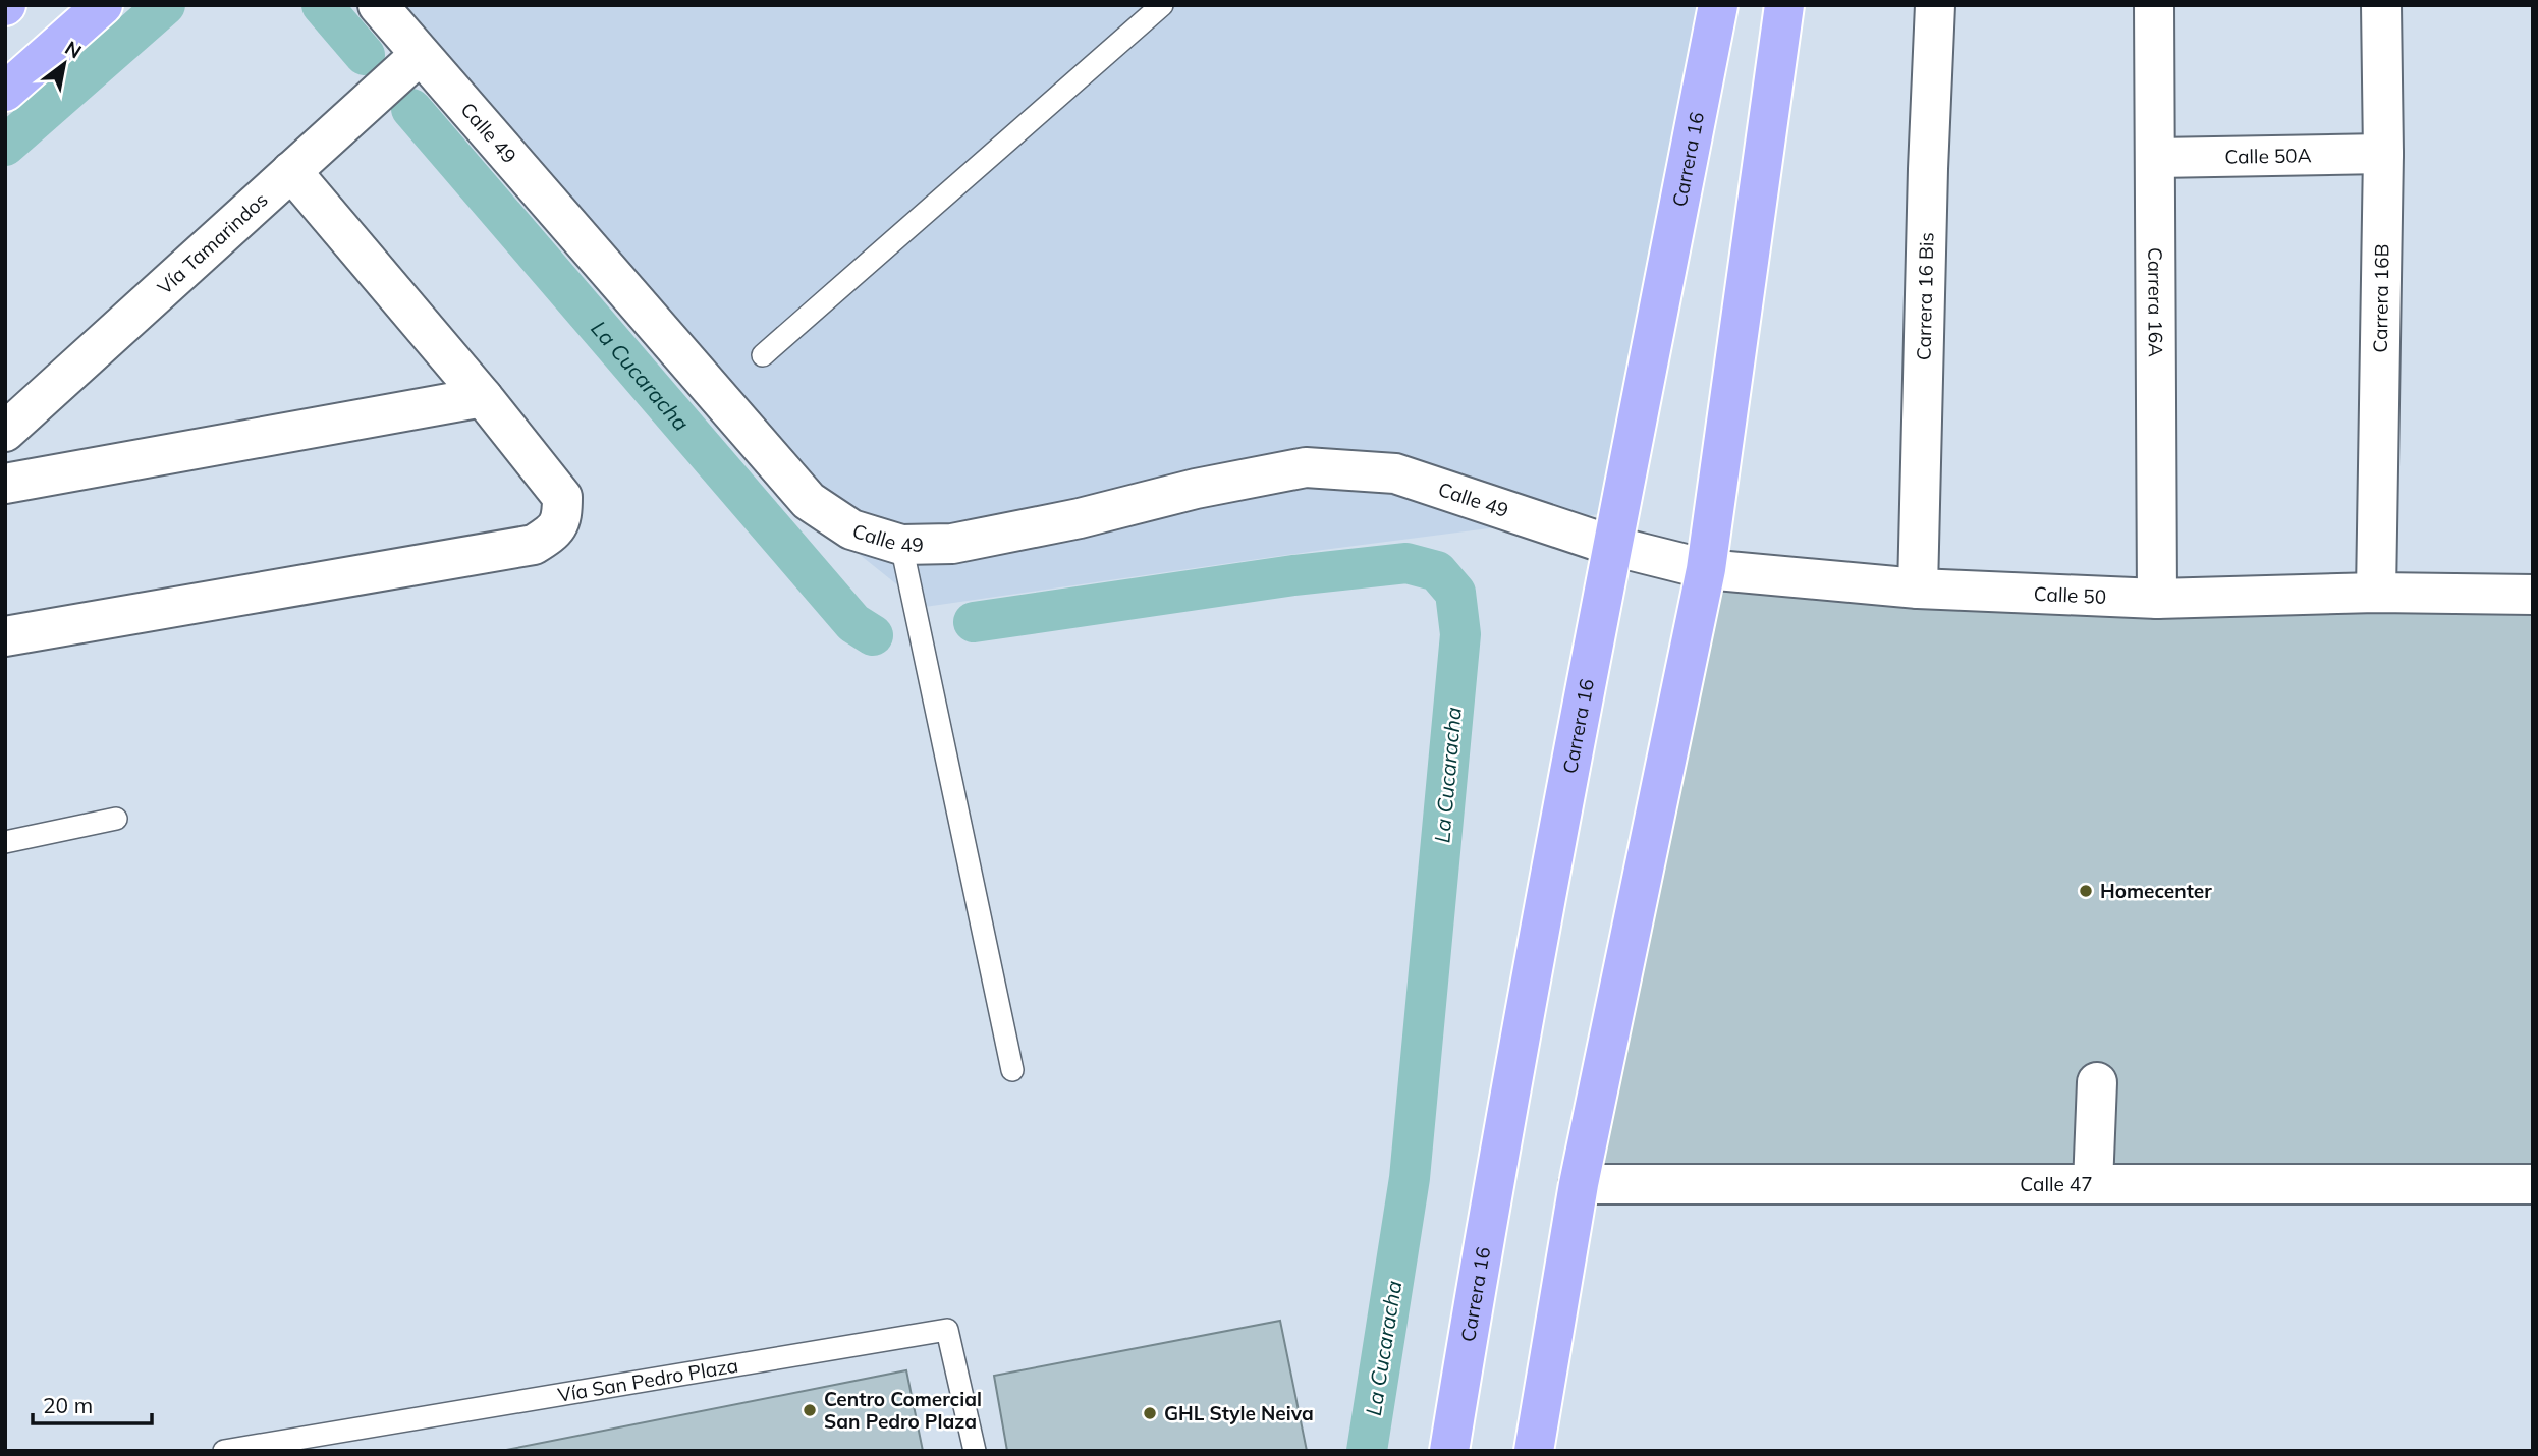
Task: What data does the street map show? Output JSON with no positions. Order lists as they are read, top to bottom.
{
  "streets": {
    "main road": ["Carrera 16"],
    "street": [
      "Calle 49",
      "Calle 50A",
      "Vía Tamarindos",
      "Carrera 16 Bis",
      "Carrera 16B",
      "Carrera 16A",
      "Calle 50",
      "Calle 47"
    ],
    "lane": ["Vía San Pedro Plaza"]
  },
  "crossings": [
    ["Calle 49", "Carrera 16"],
    ["Calle 49", "Vía Tamarindos"],
    ["Calle 49", "Calle 50"],
    ["Calle 50A", "Carrera 16B"],
    ["Calle 50A", "Carrera 16A"],
    ["Carrera 16", "Calle 50"],
    ["Carrera 16 Bis", "Calle 50"],
    ["Carrera 16B", "Calle 50"],
    ["Carrera 16A", "Calle 50"]
  ],
  "water": ["La Cucaracha"],
  "places": ["Homecenter", "Centro Comercial San Pedro Plaza", "GHL Style Neiva"],
  "scale_bar": "20 m",
  "north": "top right"
}
